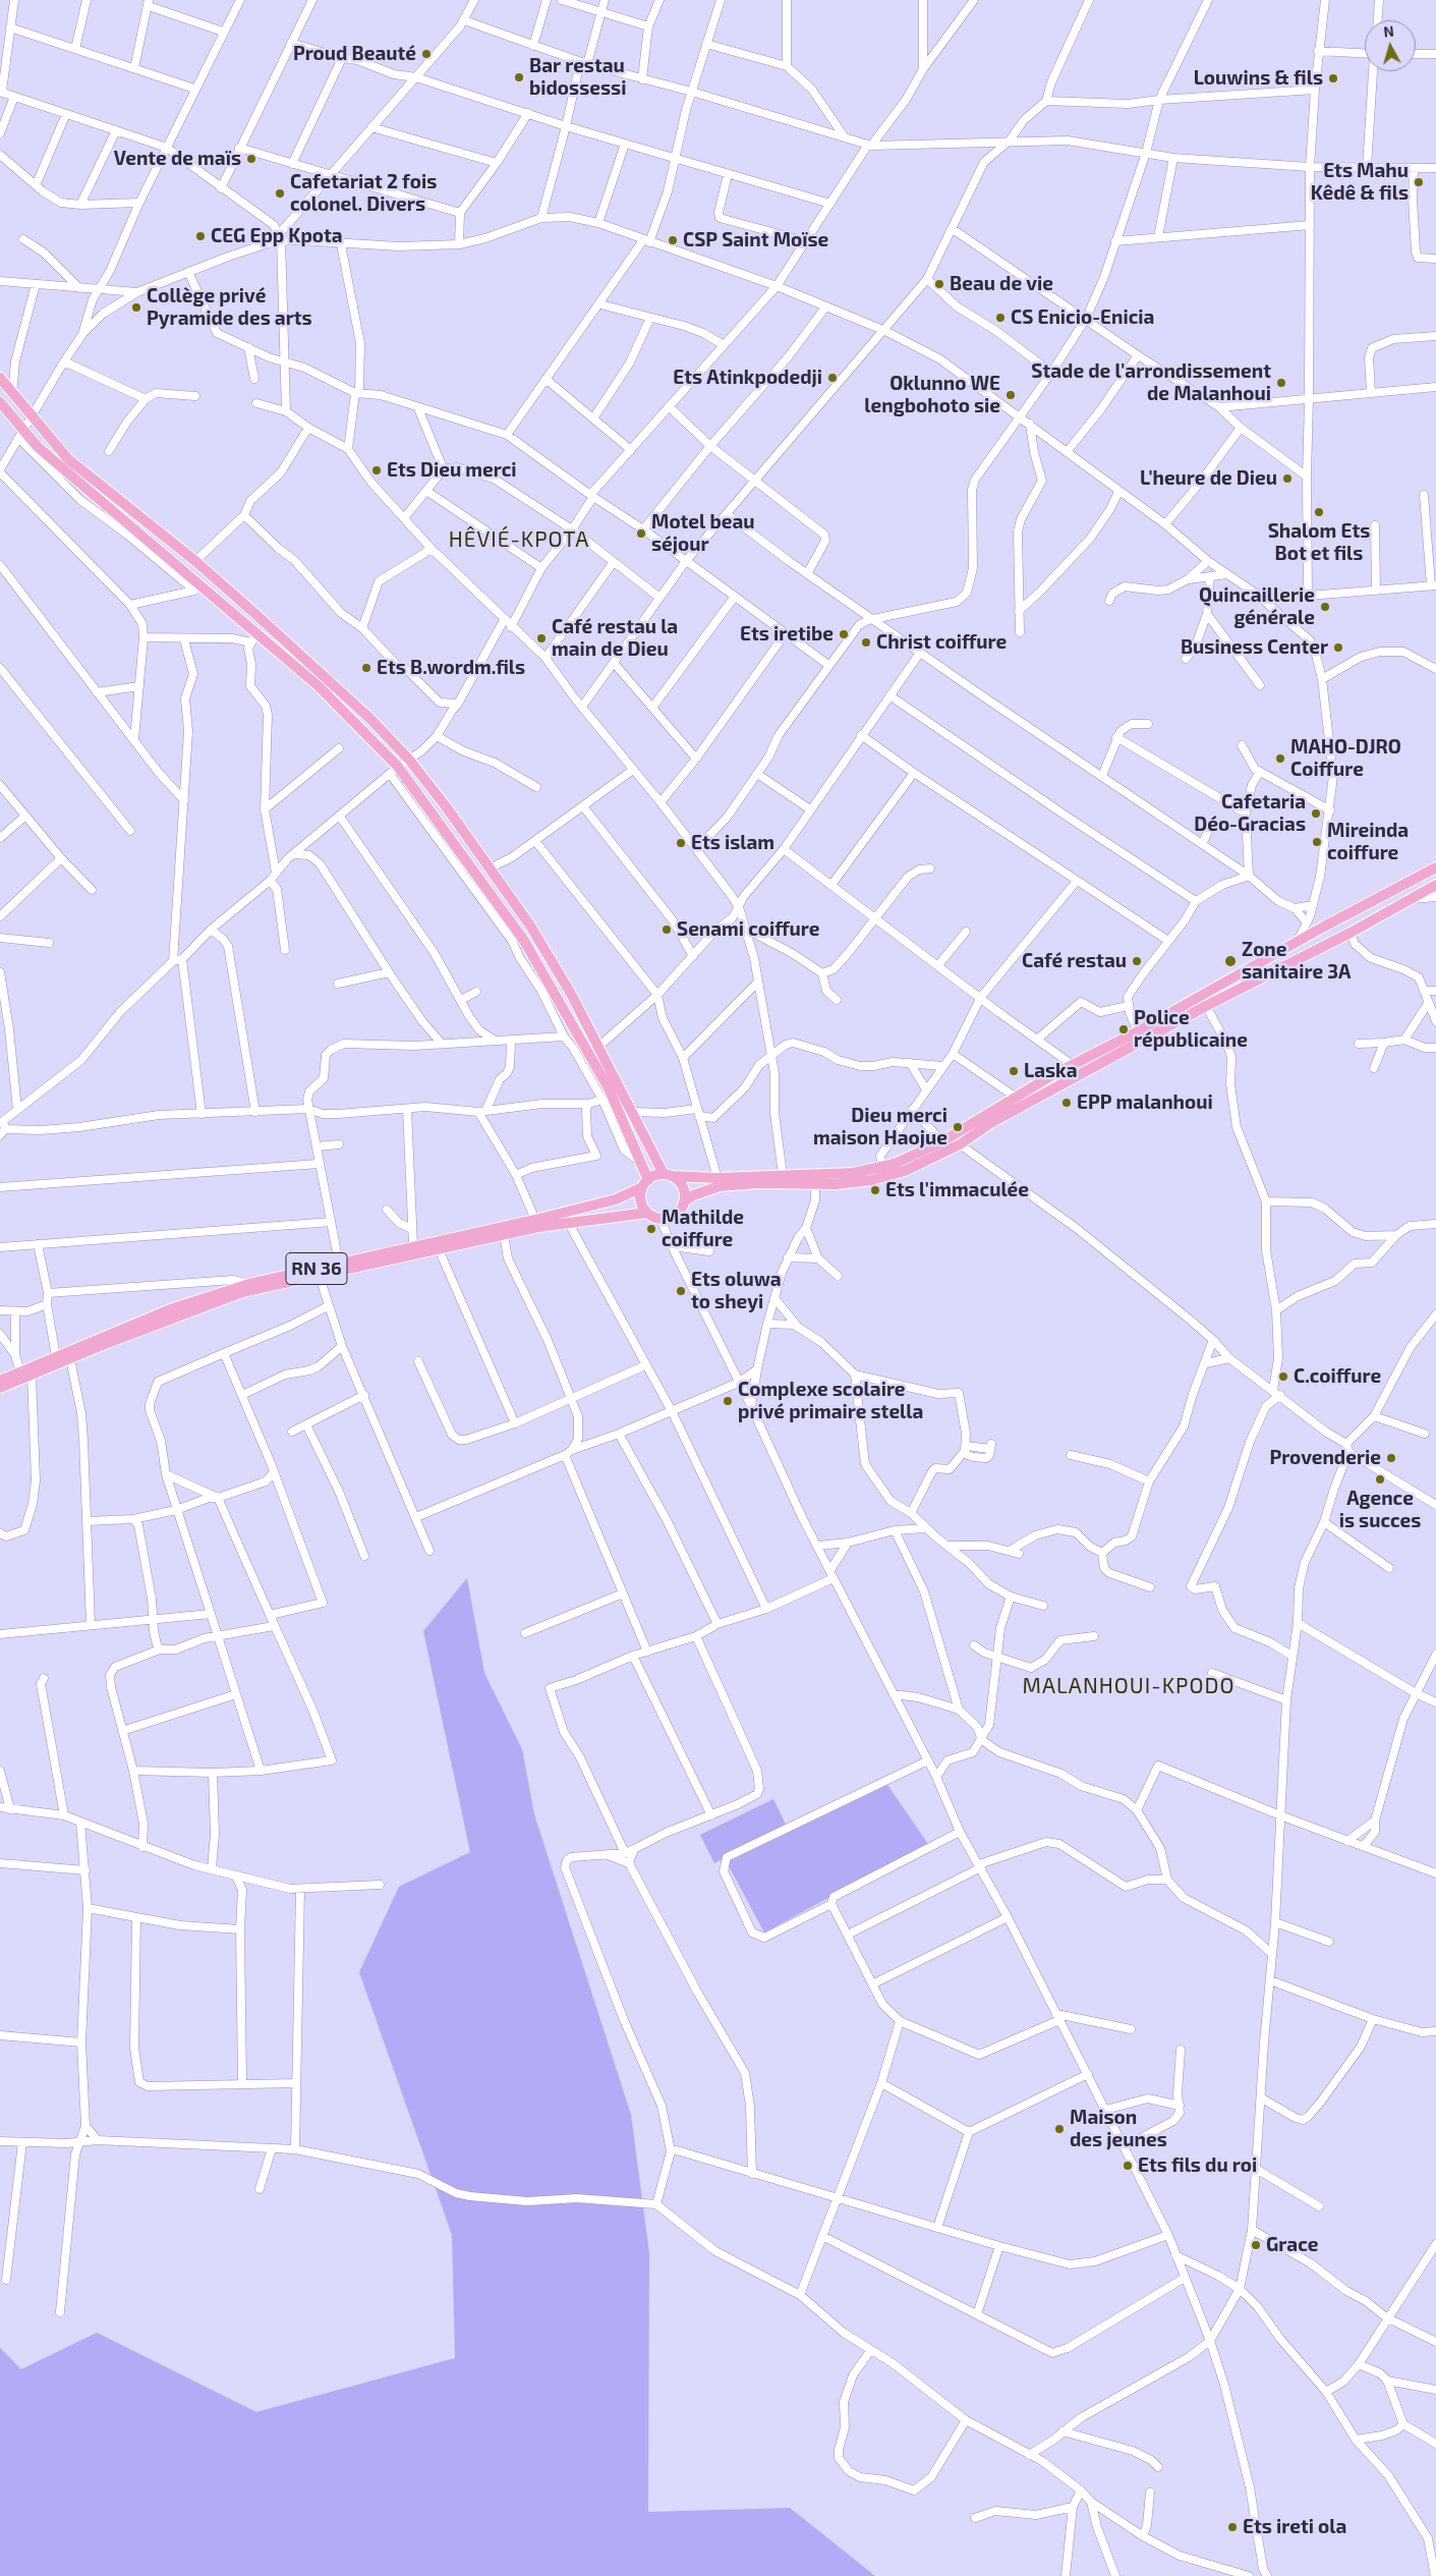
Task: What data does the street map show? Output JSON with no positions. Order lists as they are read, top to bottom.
{
  "streets": {
    "main road": ["RN 36"]
  },
  "districts": ["HÊVIÉ-KPOTA", "MALANHOUI-KPODO"],
  "places": [
    "Proud Beauté",
    "Bar restau bidossessi",
    "Louwins & fils",
    "Vente de maïs",
    "Ets Mahu Kêdê & fils",
    "Cafetariat 2 fois colonel. Divers",
    "CEG Epp Kpota",
    "CSP Saint Moïse",
    "Beau de vie",
    "Collège privé Pyramide des arts",
    "CS Enicio-Enicia",
    "Ets Atinkpodedji",
    "Stade de l'arrondissement de Malanhoui",
    "Oklunno WE lengbohoto sie",
    "Ets Dieu merci",
    "L'heure de Dieu",
    "Shalom Ets Bot et fils",
    "Motel beau séjour",
    "Quincaillerie générale",
    "Ets iretibe",
    "Café restau la main de Dieu",
    "Christ coiffure",
    "Business Center",
    "Ets B.wordm.fils",
    "MAHO-DJRO Coiffure",
    "Cafetaria Déo-Gracias",
    "Mireinda coiffure",
    "Ets islam",
    "Senami coiffure",
    "Café restau",
    "Zone sanitaire 3A",
    "Police républicaine",
    "Laska",
    "EPP malanhoui",
    "Dieu merci maison Haojue",
    "Ets l'immaculée",
    "Mathilde coiffure",
    "Ets oluwa to sheyi",
    "C.coiffure",
    "Complexe scolaire privé primaire stella",
    "Provenderie",
    "Agence is succes",
    "Maison des jeunes",
    "Ets fils du roi",
    "Grace",
    "Ets ireti ola"
  ],
  "north": "top"
}
